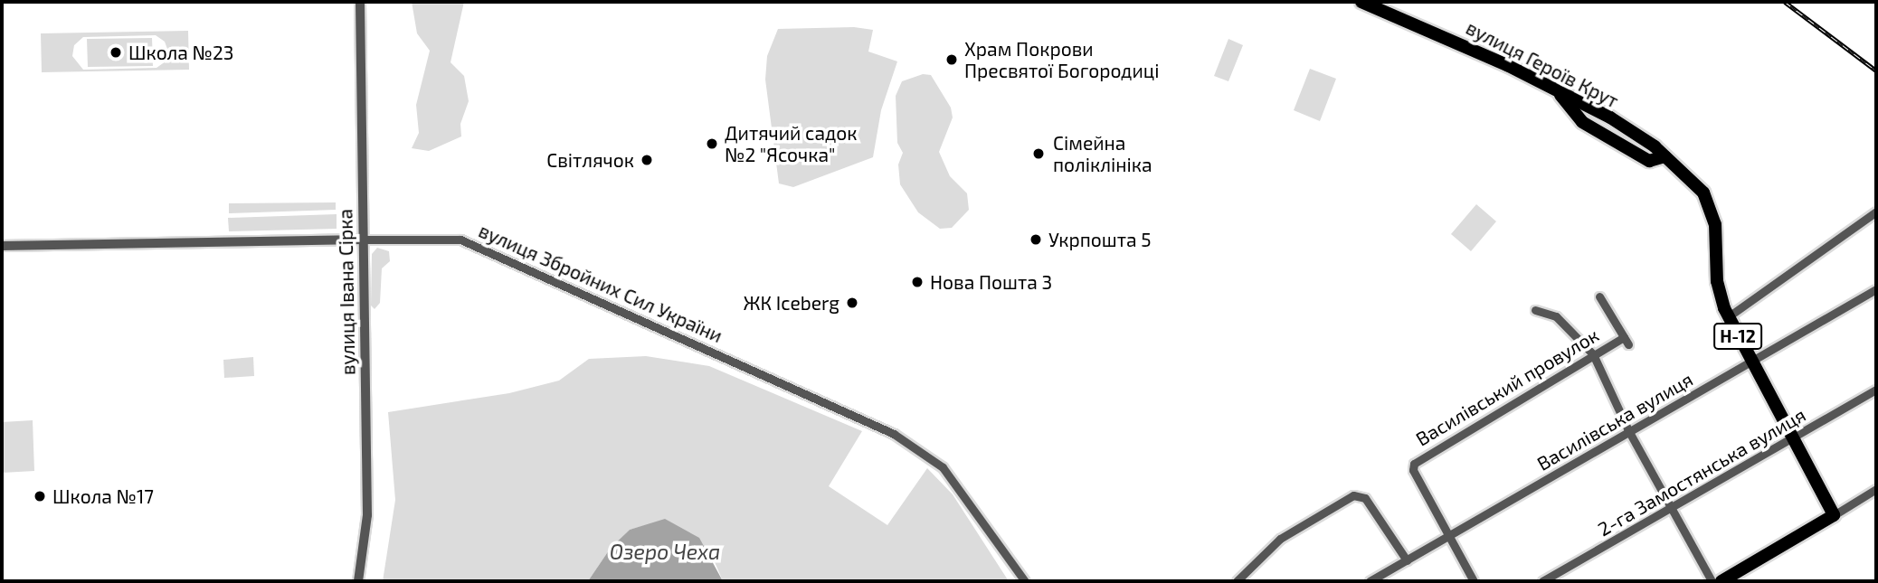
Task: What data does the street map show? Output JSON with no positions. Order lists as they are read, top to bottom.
{
  "streets": {
    "main road": ["вулиця Героїв Крут", "Н-12"],
    "street": [
      "вулиця Збройних Сил України",
      "вулиця Івана Сірка",
      "Василівський провулок",
      "Василівська вулиця",
      "2-га Замостянська вулиця"
    ]
  },
  "crossings": [
    ["вулиця Героїв Крут", "Н-12"],
    ["вулиця Збройних Сил України", "вулиця Івана Сірка"],
    ["Н-12", "Василівська вулиця"],
    ["Н-12", "2-га Замостянська вулиця"],
    ["Василівський провулок", "Василівська вулиця"]
  ],
  "water": ["Озеро Чеха"],
  "places": [
    "Школа №23",
    "Храм Покрови Пресвятої Богородиці",
    "Дитячий садок №2 \"Ясочка\"",
    "Сімейна поліклініка",
    "Світлячок",
    "Укрпошта 5",
    "Нова Пошта 3",
    "ЖК Iceberg",
    "Школа №17"
  ]
}
